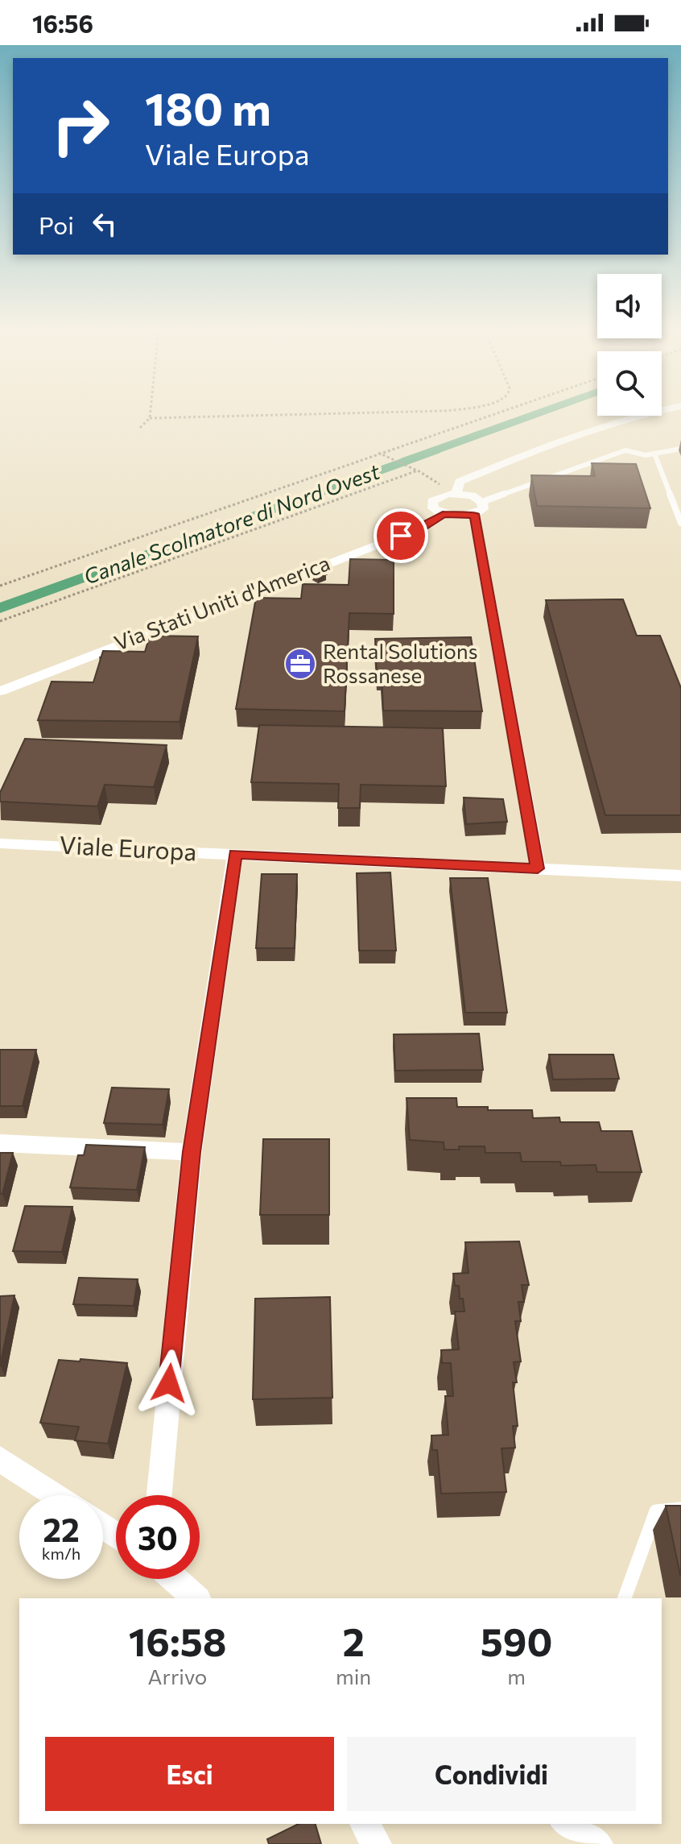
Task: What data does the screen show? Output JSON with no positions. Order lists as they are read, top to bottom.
{
  "streets": {
    "street": ["Via Stati Uniti d'America", "Viale Europa"]
  },
  "water": ["Canale Scolmatore di Nord Ovest"],
  "places": {
    "office": ["Rental Solutions Rossanese"]
  },
  "page": {
    "status": "16:56",
    "turn": ["180 m", "Viale Europa"],
    "then": "Poi",
    "speed": "22 km/h",
    "limit": "30",
    "eta": [
      "16:58",
      "Arrivo",
      "2",
      "min",
      "590",
      "m"
    ],
    "buttons": ["Esci", "Condividi"]
  }
}
